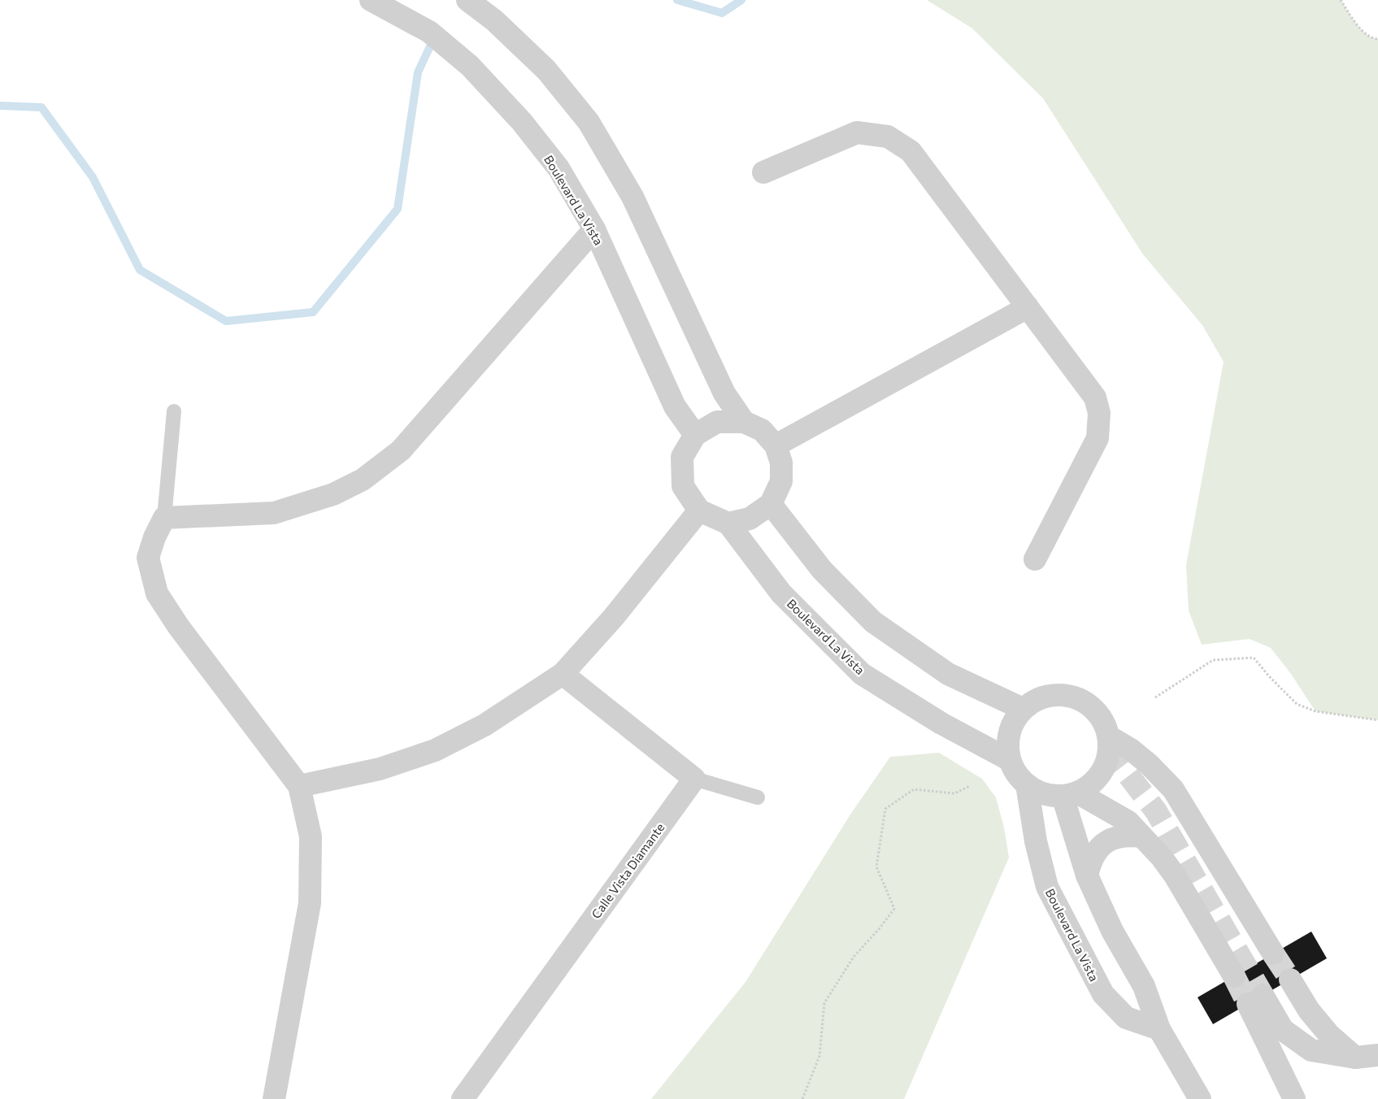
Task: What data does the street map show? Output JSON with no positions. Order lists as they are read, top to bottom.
{
  "streets": {
    "street": ["Boulevard La Vista", "Calle Vista Diamante"]
  }
}
